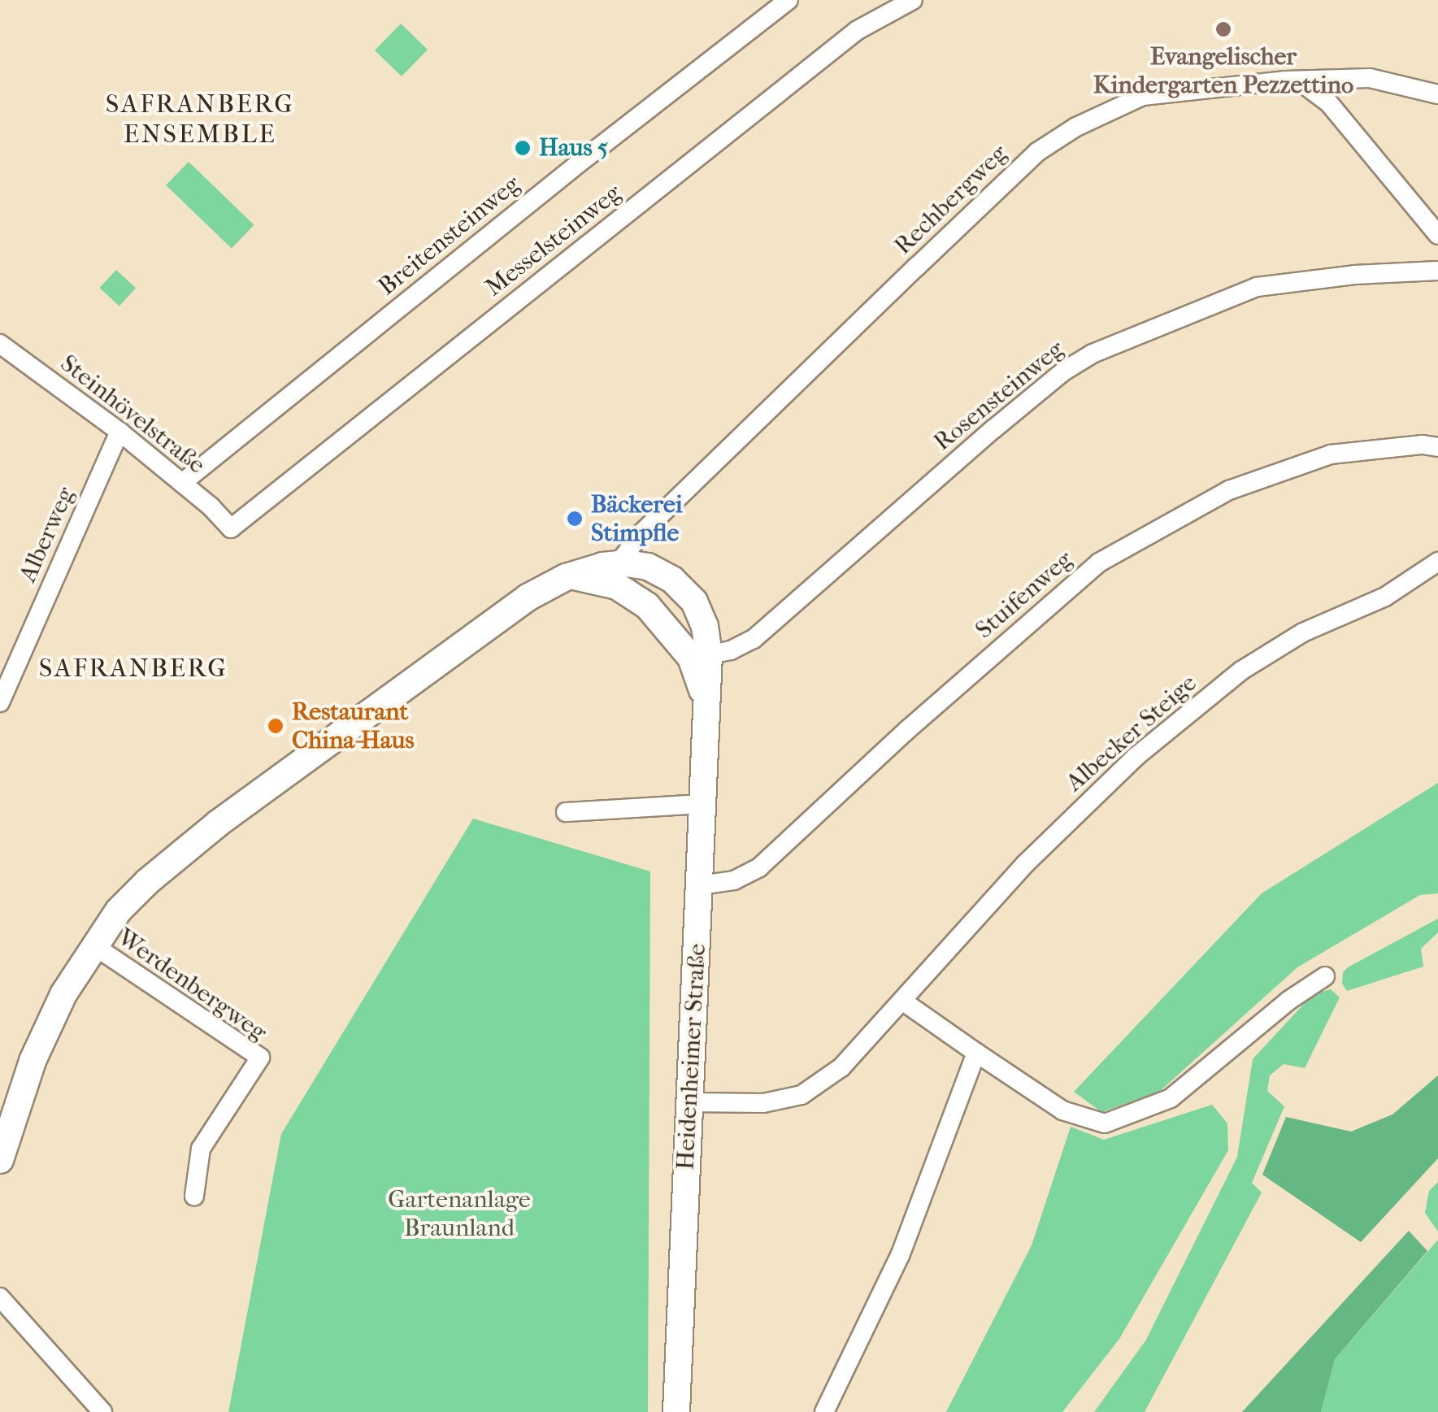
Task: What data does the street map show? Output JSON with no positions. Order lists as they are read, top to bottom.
{
  "streets": {
    "main road": ["Heidenheimer Straße"],
    "street": [
      "Rechbergweg",
      "Breitensteinweg",
      "Messelsteinweg",
      "Rosensteinweg",
      "Steinhövelstraße",
      "Alberweg",
      "Stuifenweg",
      "Albecker Steige",
      "Werdenbergweg"
    ]
  },
  "crossings": [
    ["Rechbergweg", "Heidenheimer Straße"],
    ["Breitensteinweg", "Steinhövelstraße"],
    ["Messelsteinweg", "Steinhövelstraße"],
    ["Rosensteinweg", "Heidenheimer Straße"],
    ["Steinhövelstraße", "Alberweg"],
    ["Stuifenweg", "Heidenheimer Straße"],
    ["Albecker Steige", "Heidenheimer Straße"],
    ["Werdenbergweg", "Heidenheimer Straße"]
  ],
  "districts": ["SAFRANBERG ENSEMBLE", "SAFRANBERG"],
  "parks": ["Gartenanlage Braunland"],
  "places": [
    "Evangelischer Kindergarten Pezzettino",
    "Haus 5",
    "Bäckerei Stimpfle",
    "Restaurant China-Haus"
  ]
}
